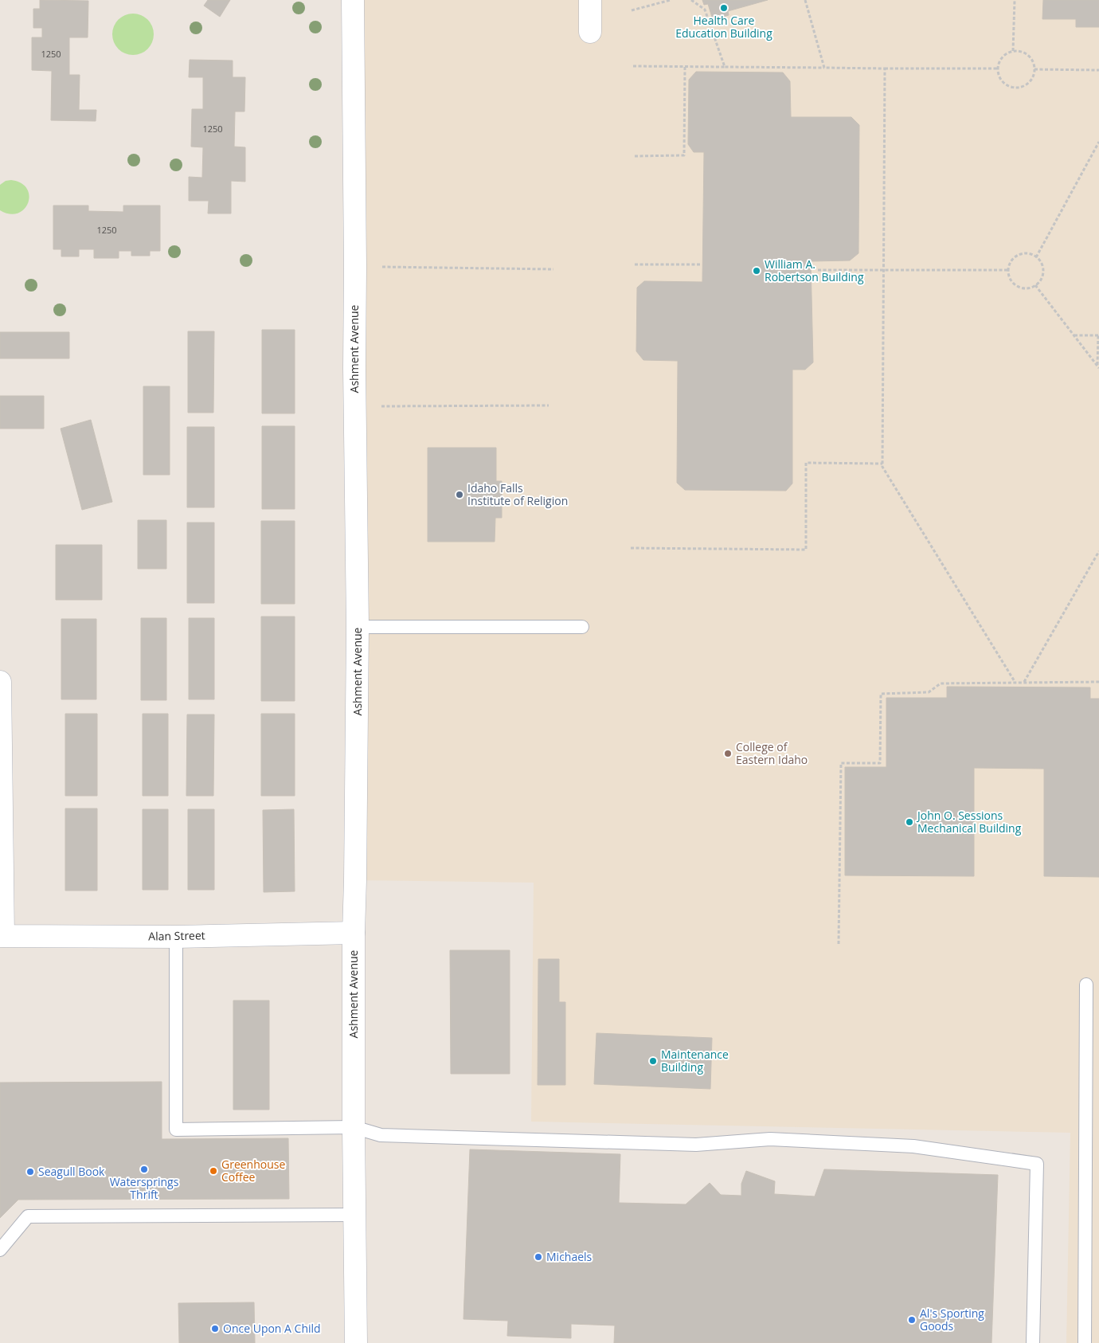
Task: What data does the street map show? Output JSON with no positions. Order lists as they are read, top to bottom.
{
  "streets": {
    "street": ["Ashment Avenue", "Alan Street"]
  },
  "crossings": [
    ["Ashment Avenue", "Alan Street"]
  ],
  "places": [
    "Health Care Education Building",
    "William A. Robertson Building",
    "Idaho Falls Institute of Religion",
    "College of Eastern Idaho",
    "John O. Sessions Mechanical Building",
    "Maintenance Building",
    "Watersprings Thrift",
    "Greenhouse Coffee",
    "Seagull Book",
    "Michaels",
    "Al's Sporting Goods",
    "Once Upon A Child"
  ],
  "house_numbers": ["1250", "1250", "1250"]
}
